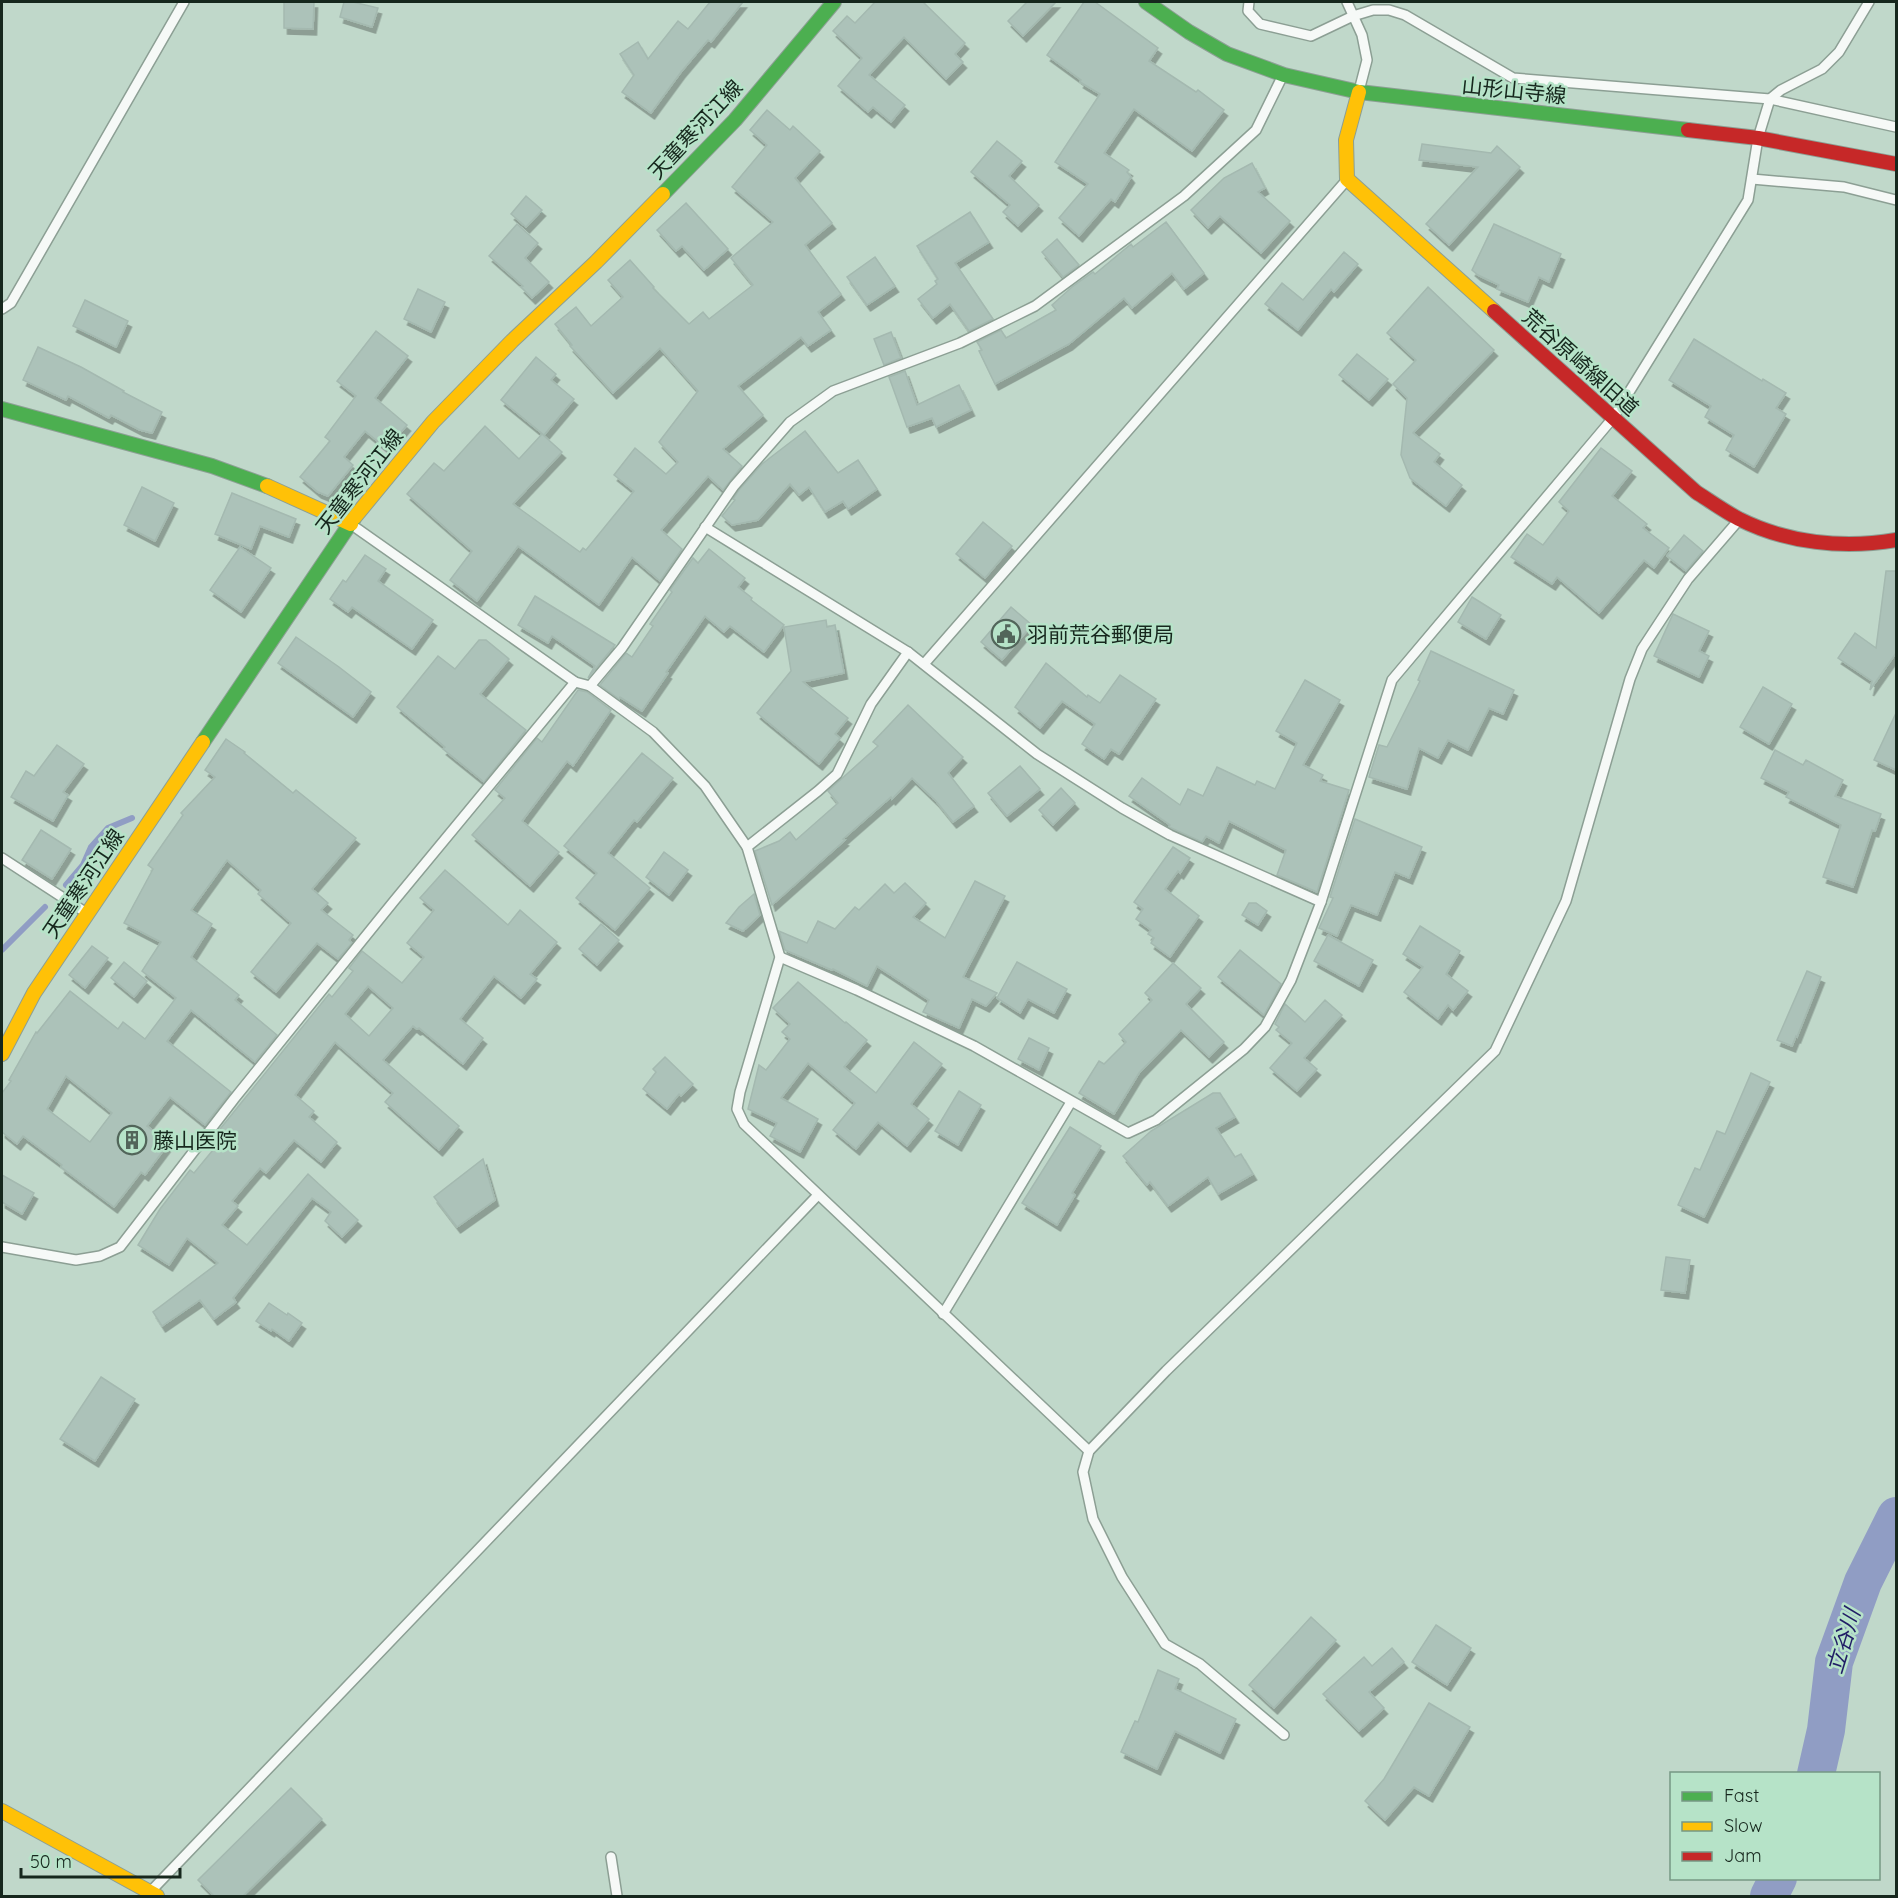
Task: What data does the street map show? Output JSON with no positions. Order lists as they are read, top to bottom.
{
  "streets": {
    "main road": ["山形山寺線", "天童寒河江線", "荒谷原崎線旧道"]
  },
  "water": ["立谷川"],
  "places": {
    "public building": ["羽前荒谷郵便局"],
    "building": ["藤山医院"]
  },
  "legend": ["Fast", "Slow", "Jam"],
  "scale_bar": "50 m"
}
